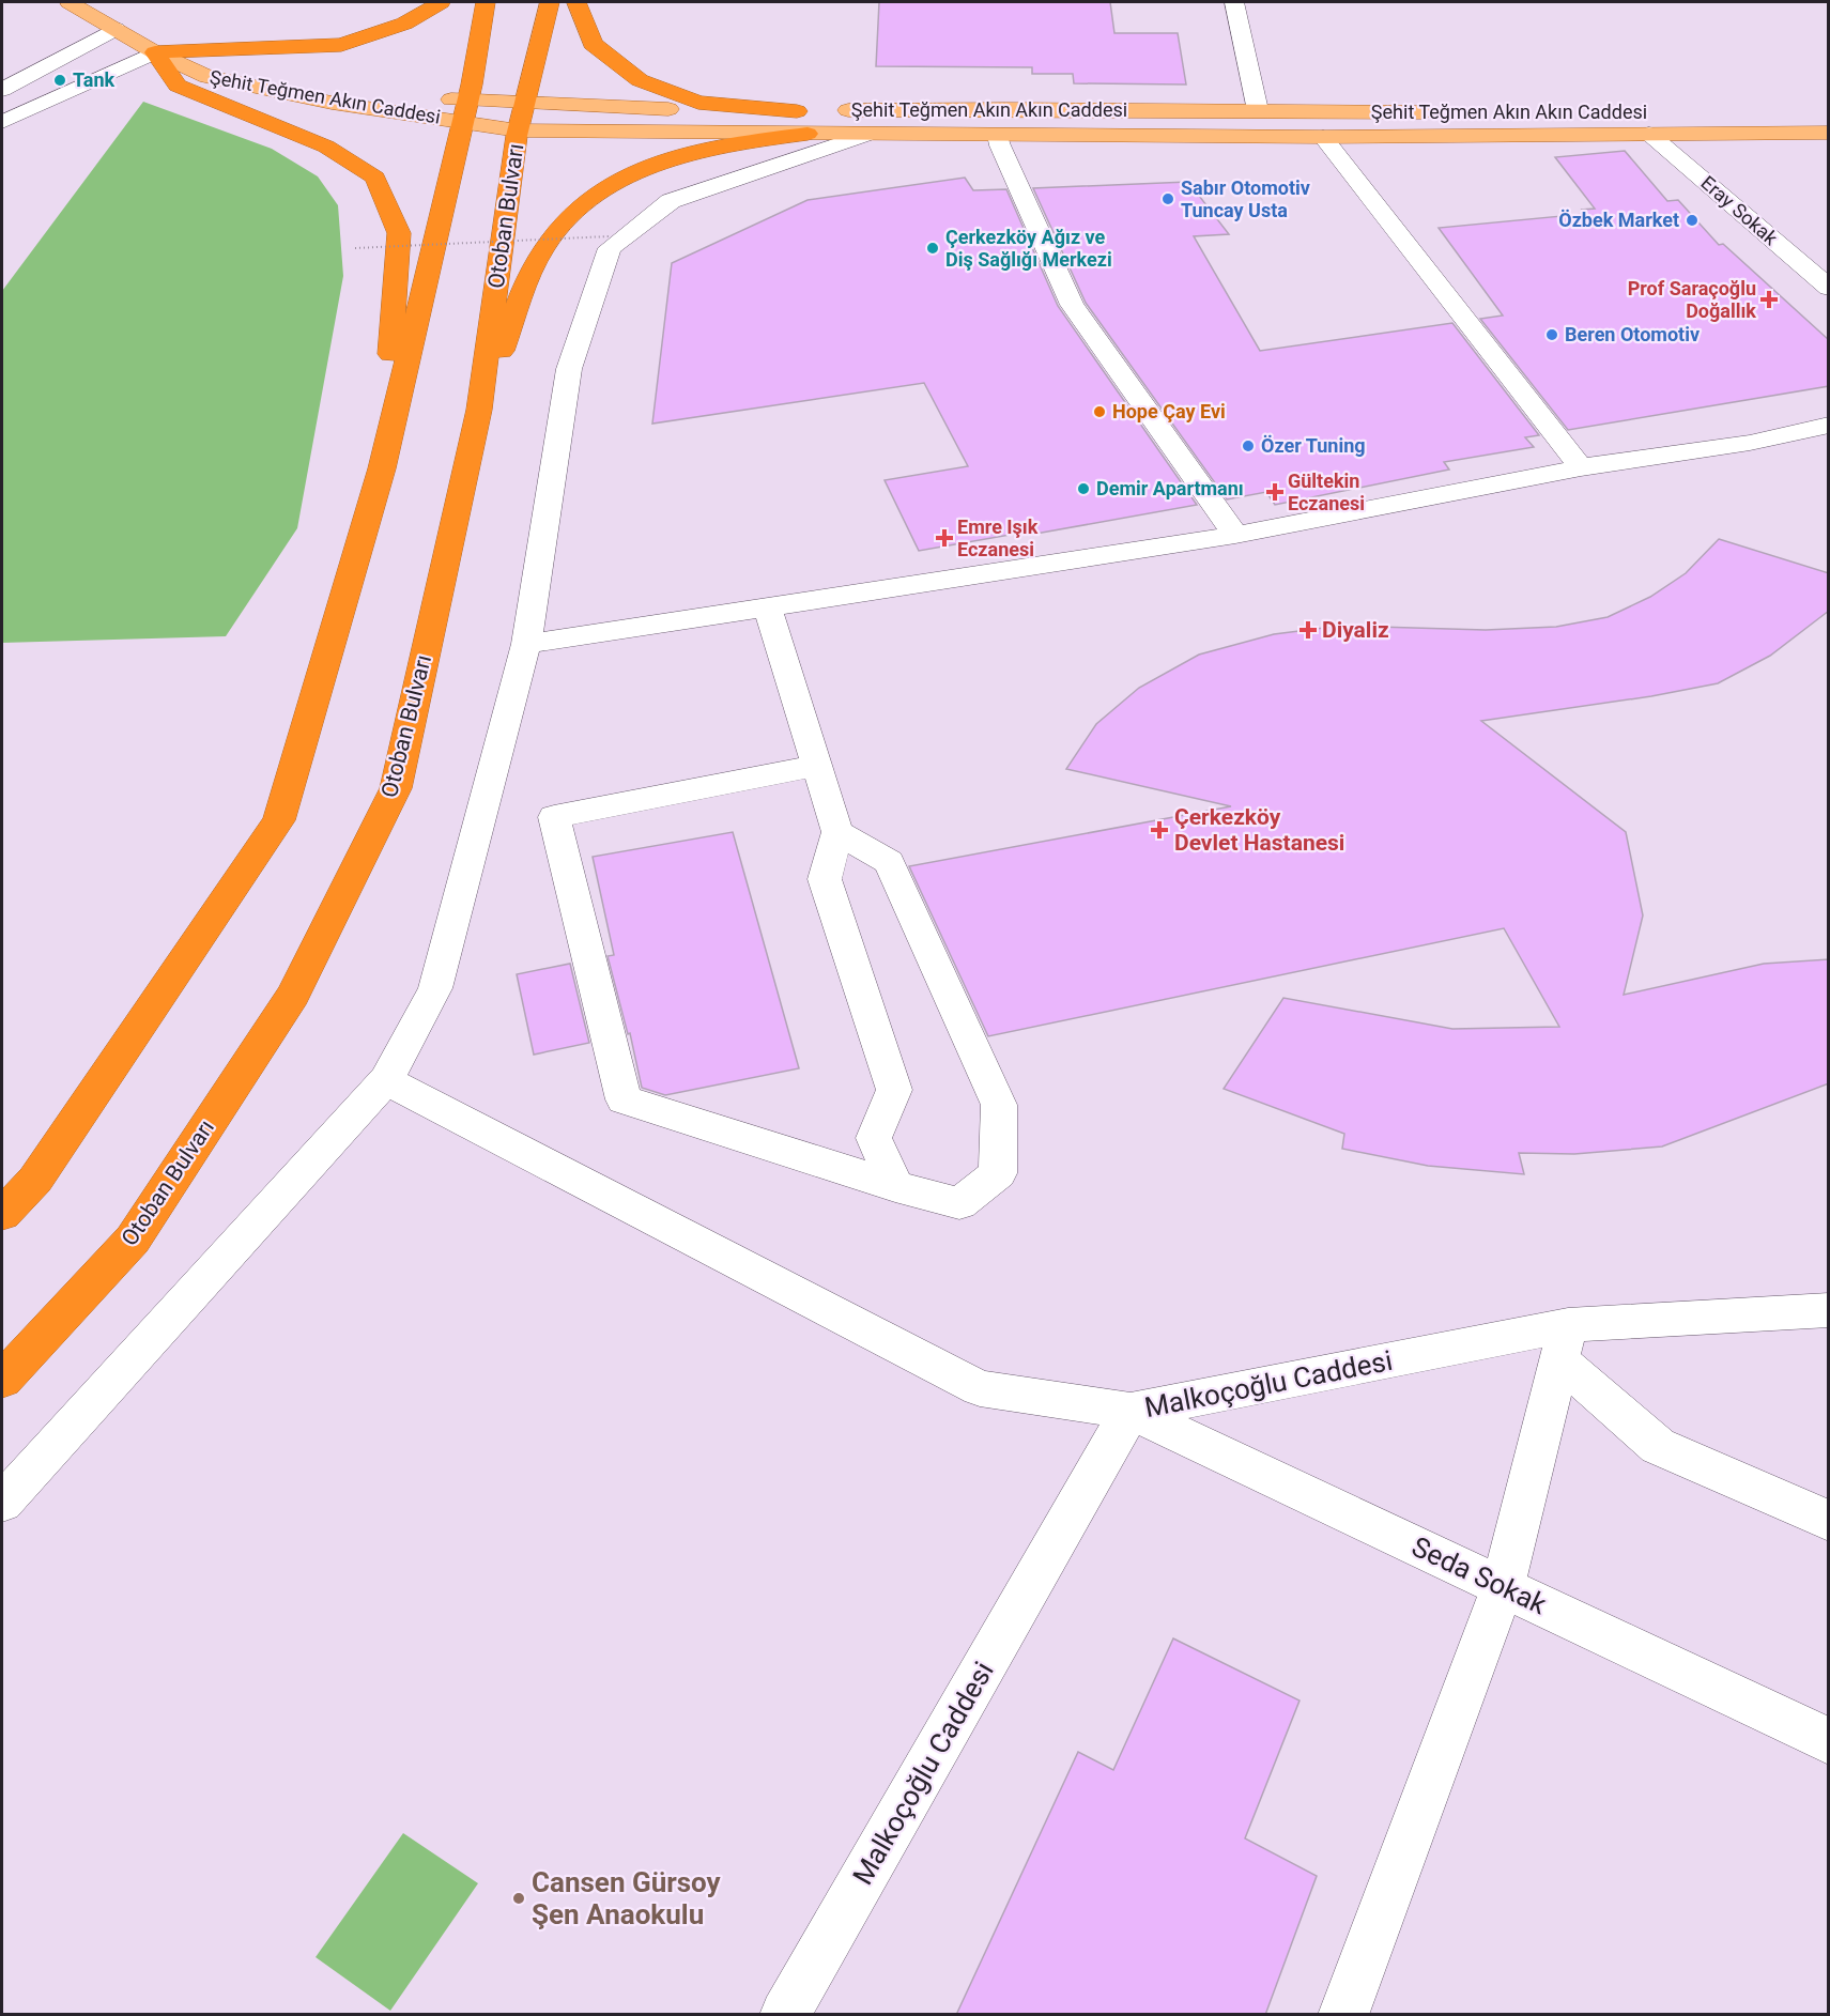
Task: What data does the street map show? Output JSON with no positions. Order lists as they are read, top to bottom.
{
  "streets": {
    "highway": ["Otoban Bulvarı"],
    "main road": ["Şehit Teğmen Akın Akın Caddesi"],
    "street": ["Eray Sokak", "Malkoçoğlu Caddesi", "Seda Sokak"]
  },
  "crossings": [
    ["Şehit Teğmen Akın Akın Caddesi", "Eray Sokak"],
    ["Şehit Teğmen Akın Akın Caddesi", "Otoban Bulvarı"],
    ["Malkoçoğlu Caddesi", "Seda Sokak"]
  ],
  "places": {
    "other": [
      "Tank",
      "Sabır Otomotiv Tuncay Usta",
      "Özbek Market",
      "Çerkezköy Ağız ve Diş Sağlığı Merkezi",
      "Beren Otomotiv",
      "Hope Çay Evi",
      "Özer Tuning",
      "Demir Apartmanı",
      "Cansen Gürsoy Şen Anaokulu"
    ],
    "health": [
      "Prof Saraçoğlu Doğallık",
      "Gültekin Eczanesi",
      "Emre Işık Eczanesi",
      "Diyaliz",
      "Çerkezköy Devlet Hastanesi"
    ]
  }
}
